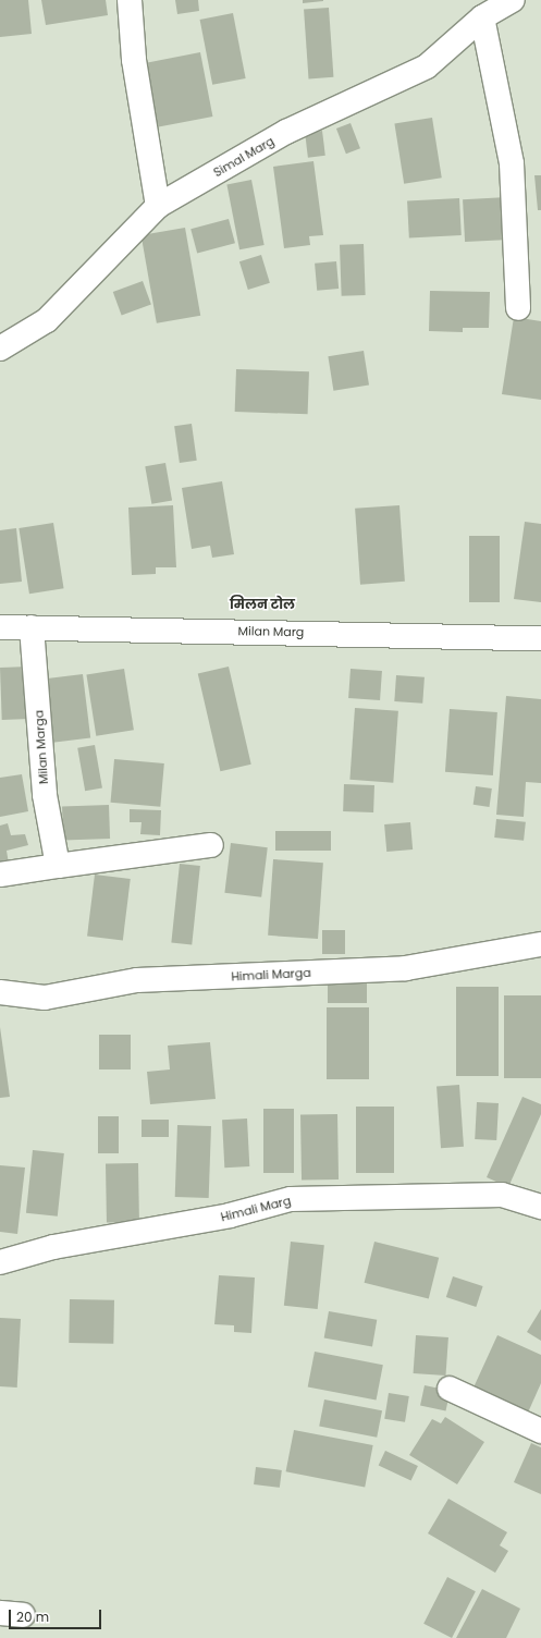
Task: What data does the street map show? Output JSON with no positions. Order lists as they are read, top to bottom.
{
  "streets": {
    "street": [
      "Simal Marg",
      "Milan Marg",
      "Milan Marga",
      "Himali Marga",
      "Himali Marg"
    ]
  },
  "crossings": [
    ["Milan Marg", "Milan Marga"]
  ],
  "districts": ["मिलन टोल"],
  "scale_bar": "20 m"
}
